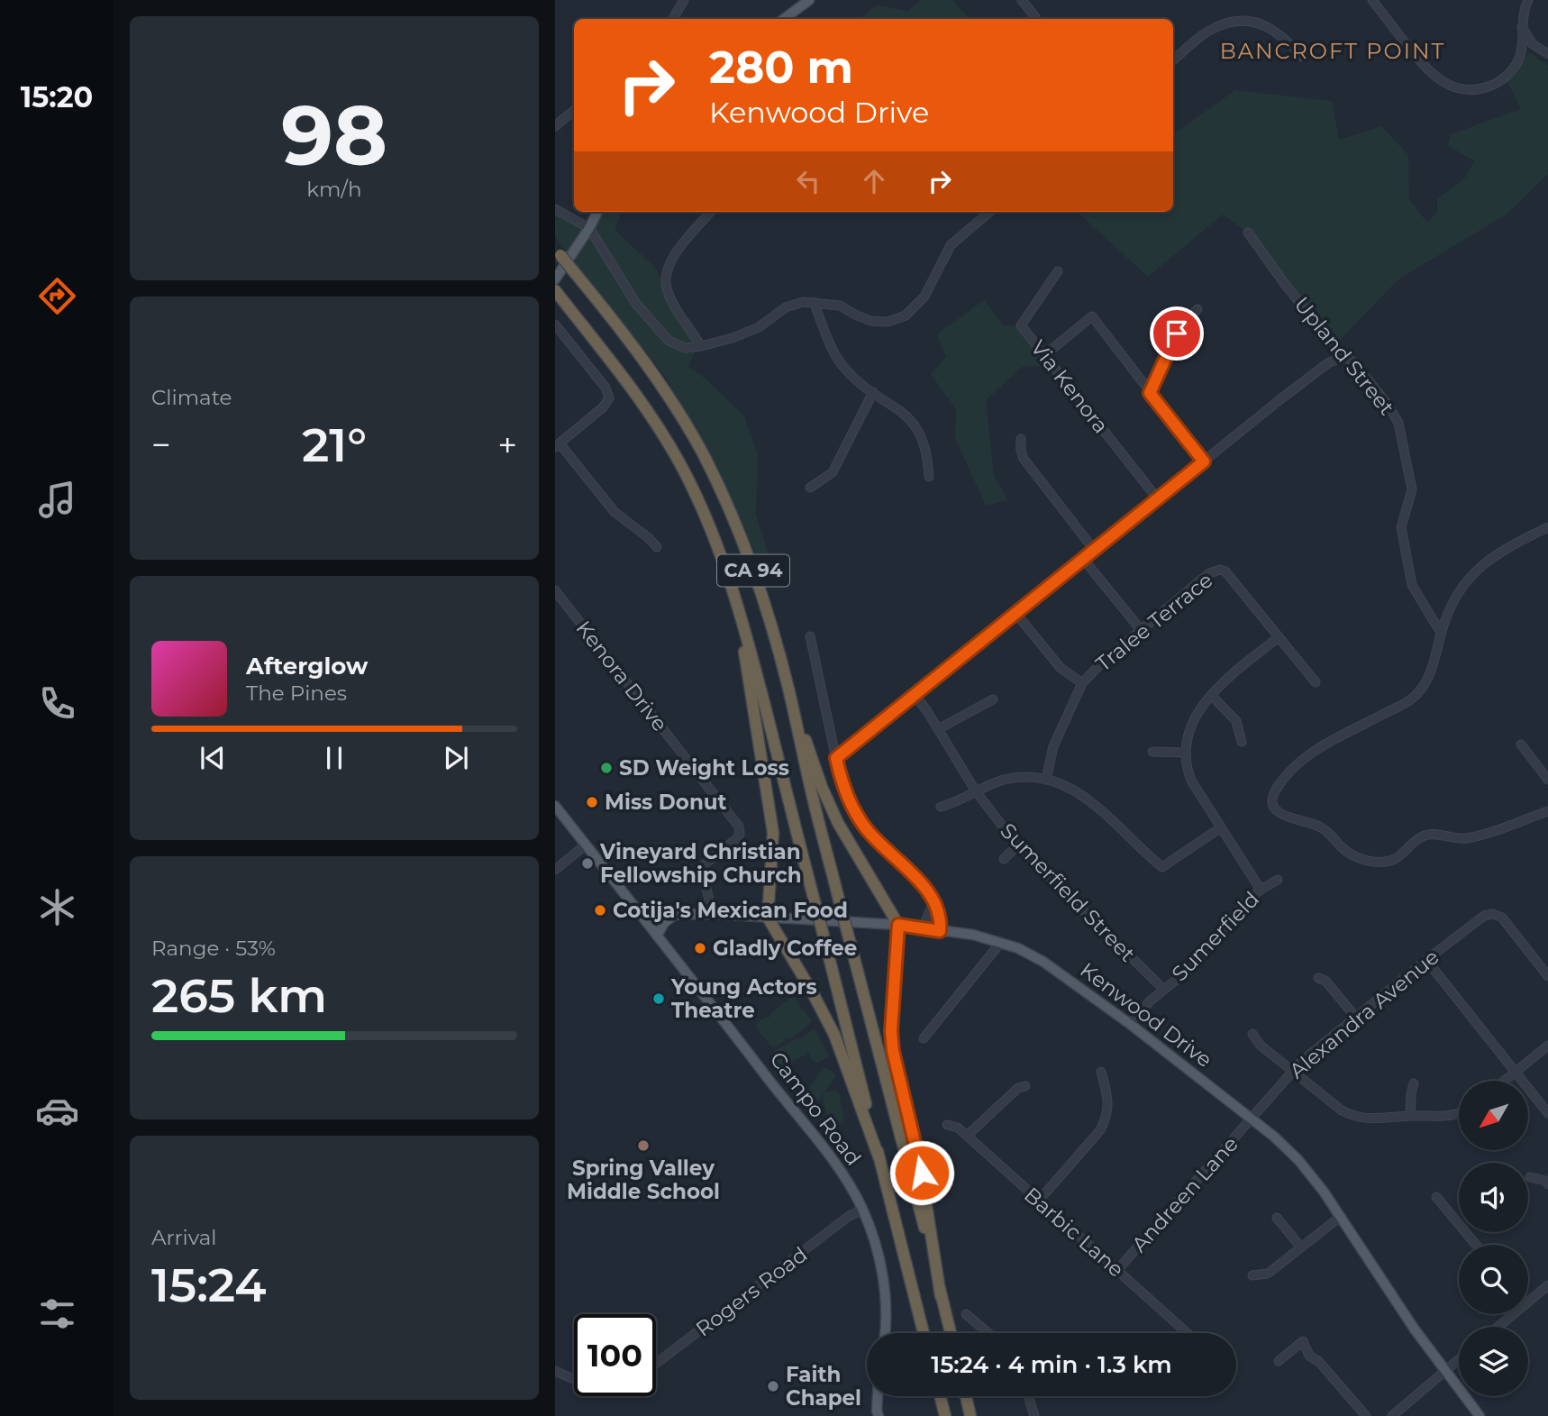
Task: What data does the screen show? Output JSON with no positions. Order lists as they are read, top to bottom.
{
  "streets": {
    "highway": ["CA 94"],
    "main road": ["Kenwood Drive", "Campo Road"],
    "street": [
      "Upland Street",
      "Via Kenora",
      "Tralee Terrace",
      "Kenora Drive",
      "Sumerfield Street",
      "Sumerfield",
      "Alexandra Avenue",
      "Andreen Lane",
      "Barbic Lane",
      "Rogers Road"
    ]
  },
  "crossings": [
    ["Kenora Drive", "Kenwood Drive"],
    ["Sumerfield Street", "Sumerfield"],
    ["Sumerfield", "Kenwood Drive"],
    ["Alexandra Avenue", "Kenwood Drive"],
    ["Alexandra Avenue", "Andreen Lane"],
    ["Kenwood Drive", "Campo Road"],
    ["Kenwood Drive", "Andreen Lane"],
    ["Campo Road", "Rogers Road"],
    ["Andreen Lane", "Barbic Lane"]
  ],
  "districts": ["BANCROFT POINT"],
  "places": [
    "SD Weight Loss",
    "Miss Donut",
    "Vineyard Christian Fellowship Church",
    "Cotija's Mexican Food",
    "Gladly Coffee",
    "Young Actors Theatre",
    "Spring Valley Middle School",
    "Faith Chapel"
  ],
  "north": "bottom left",
  "page": {
    "tabs": "15:20",
    "tile": [
      ["98", "km/h"],
      "Climate",
      ["Range · 53%", "265 km"],
      ["Arrival", "15:24"]
    ],
    "turn": ["280 m", "Kenwood Drive"],
    "heat": ["−", "21°", "+"],
    "song": ["Afterglow", "The Pines"],
    "limit": "100",
    "trip": "15:24 · 4 min · 1.3 km"
  }
}
